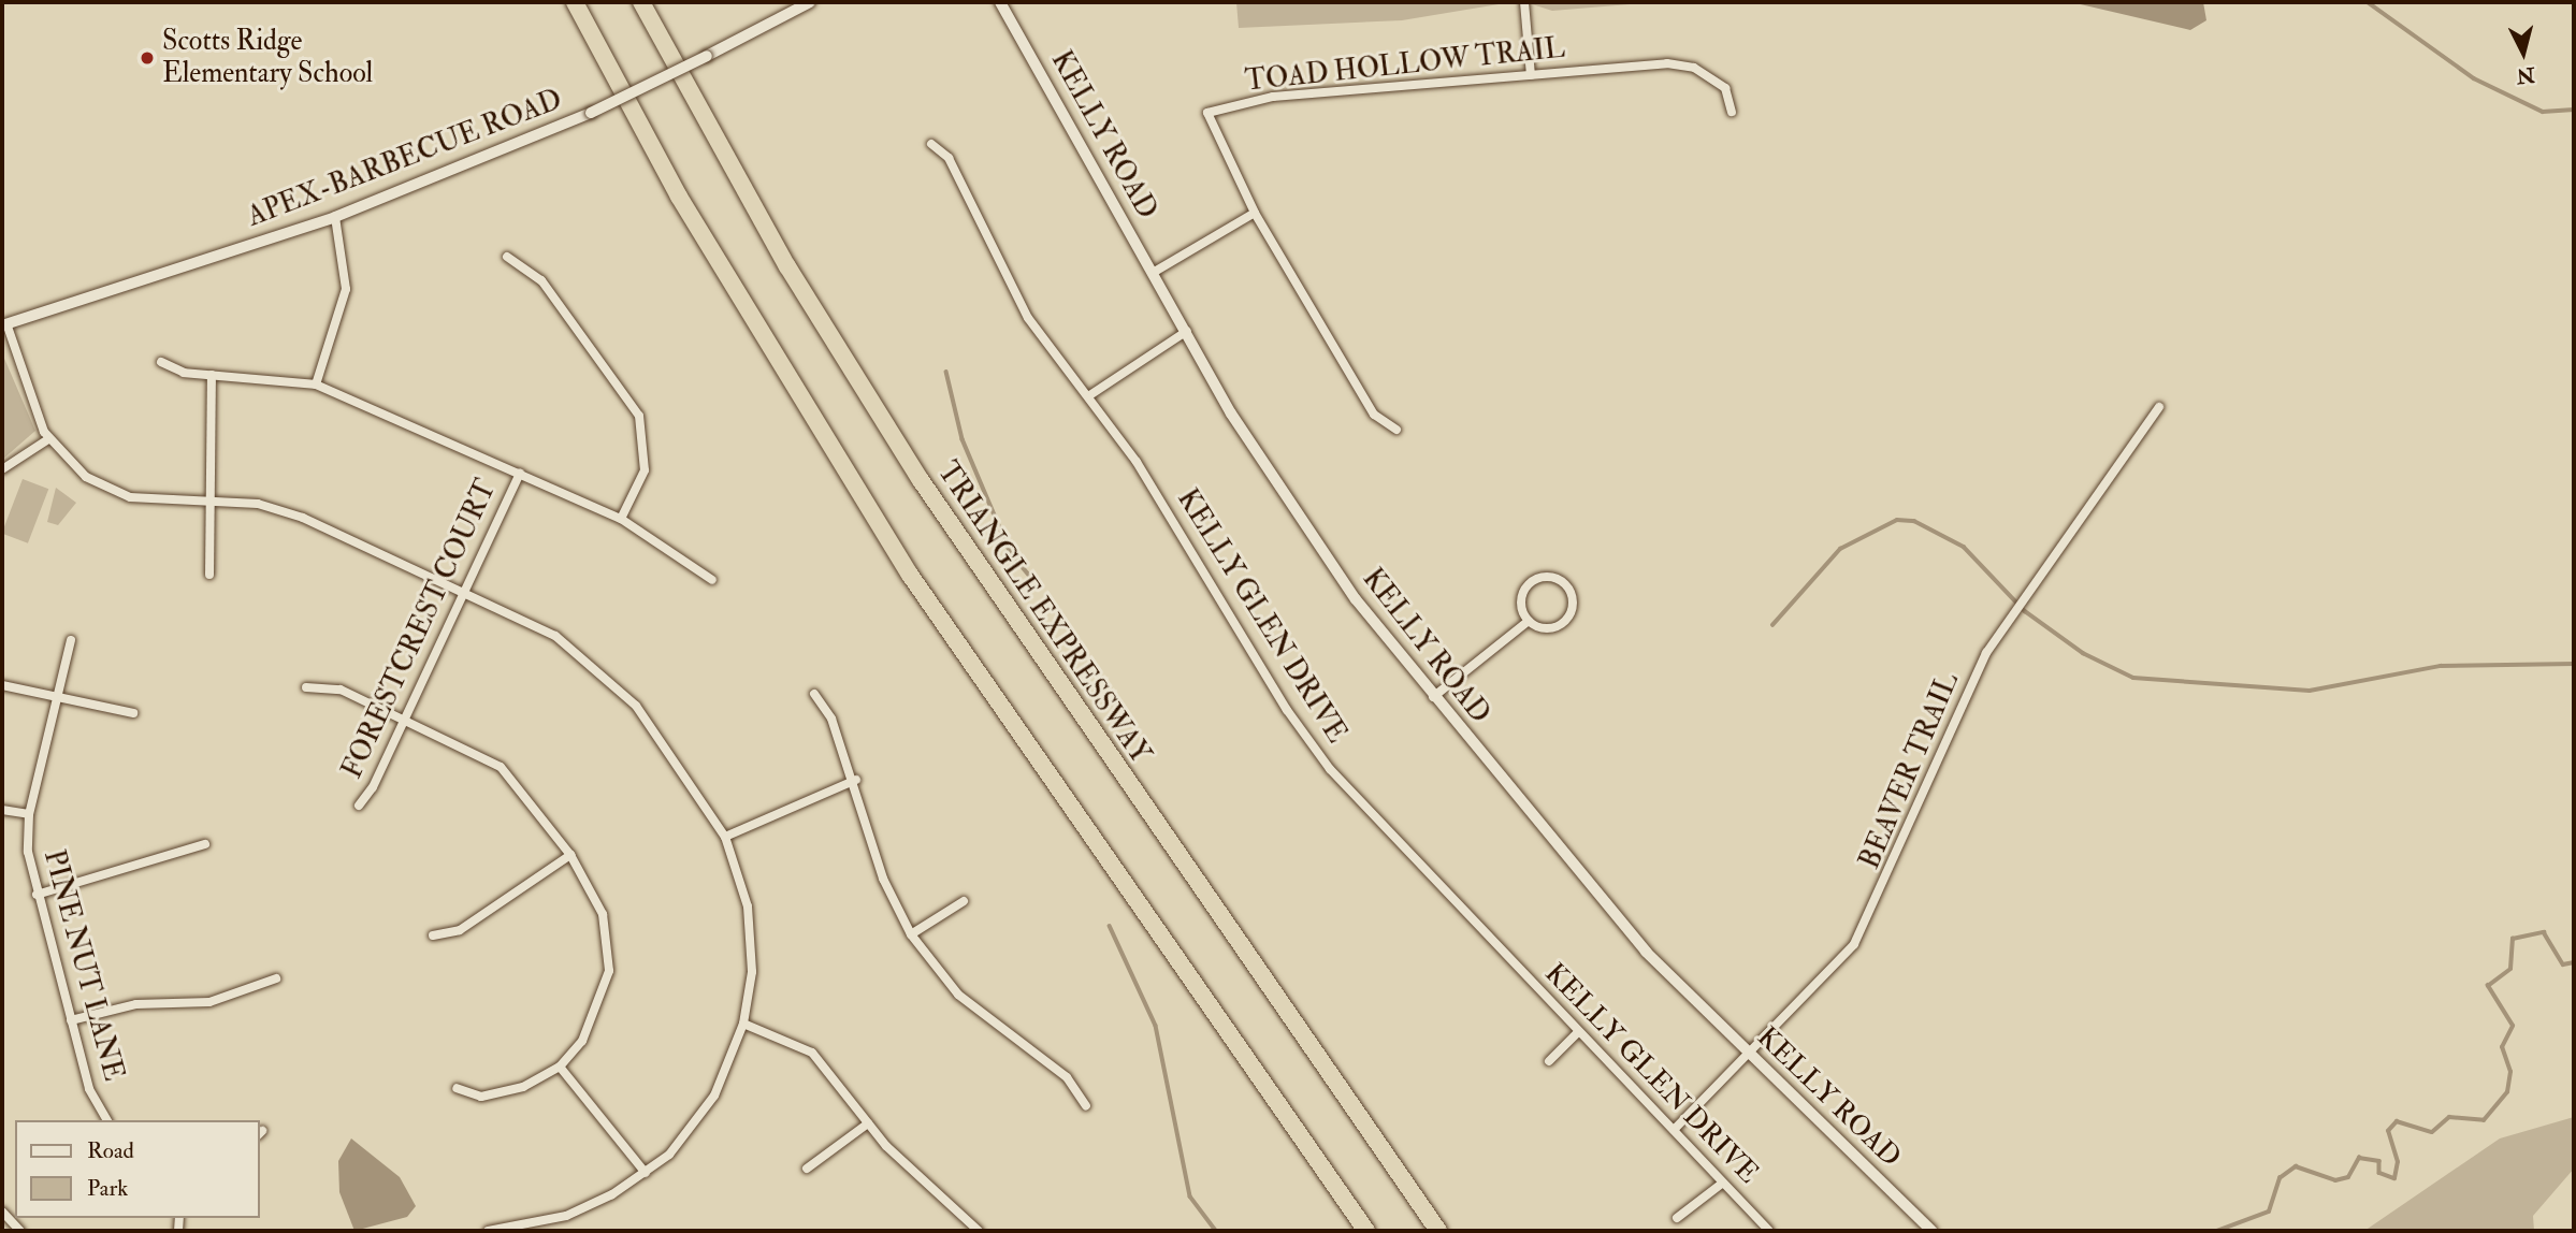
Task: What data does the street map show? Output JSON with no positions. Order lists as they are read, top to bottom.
{
  "streets": {
    "highway": ["TRIANGLE EXPRESSWAY"],
    "street": [
      "TOAD HOLLOW TRAIL",
      "KELLY ROAD",
      "APEX-BARBECUE ROAD",
      "KELLY GLEN DRIVE",
      "FORESTCREST COURT",
      "BEAVER TRAIL",
      "PINE NUT LANE"
    ]
  },
  "crossings": [
    ["KELLY ROAD", "BEAVER TRAIL"],
    ["KELLY GLEN DRIVE", "BEAVER TRAIL"]
  ],
  "places": ["Scotts Ridge Elementary School"],
  "legend": ["Road", "Park"],
  "north": "bottom"
}
